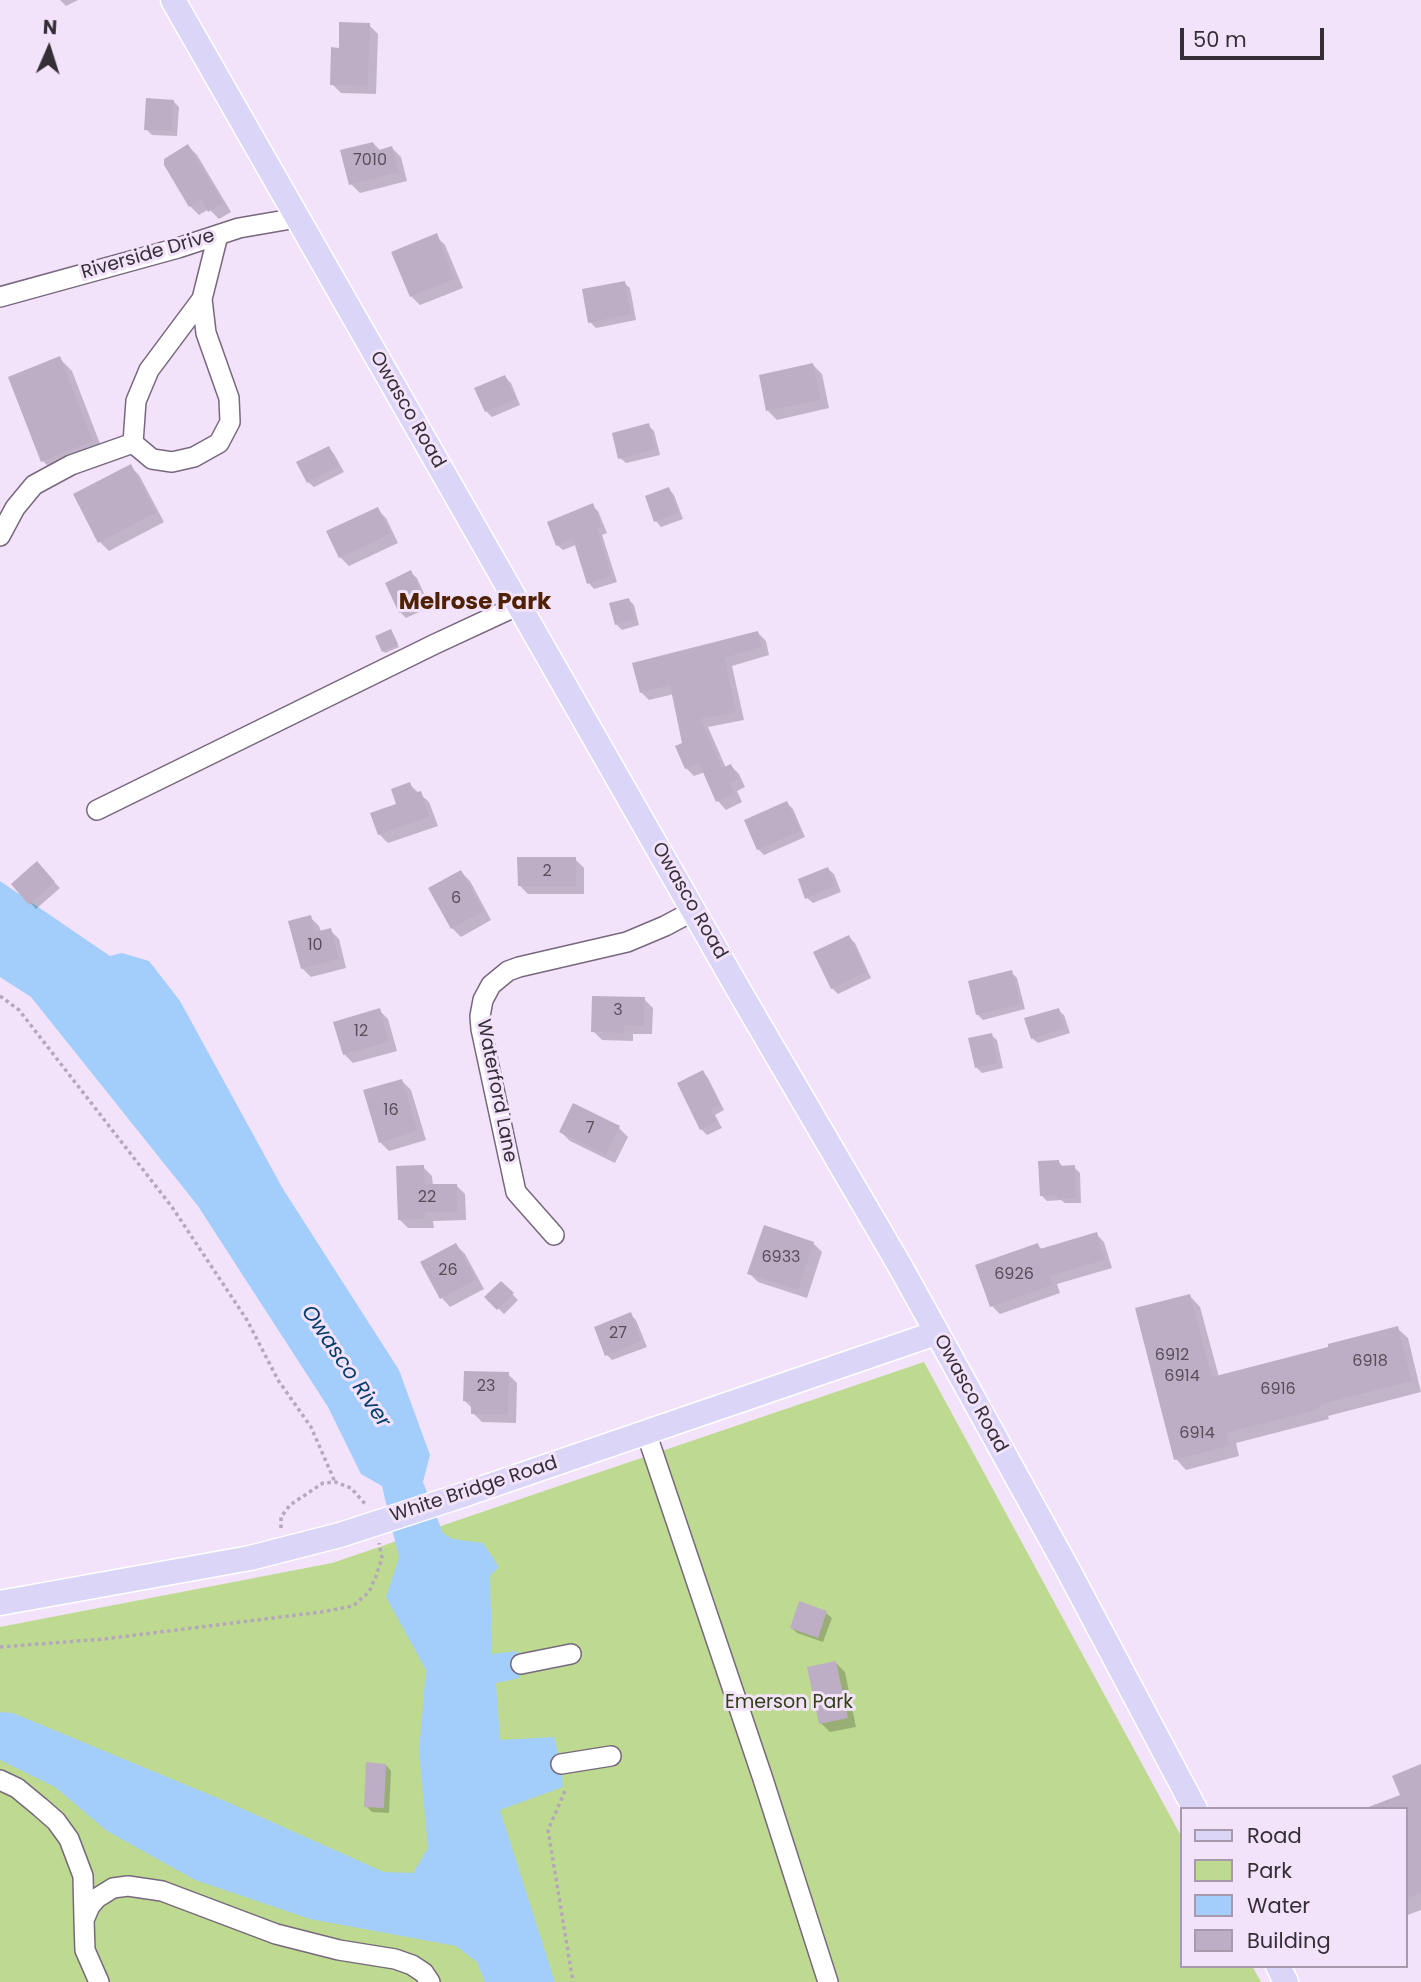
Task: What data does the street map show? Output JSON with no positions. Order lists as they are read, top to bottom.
{
  "streets": {
    "main road": ["Owasco Road", "White Bridge Road"],
    "street": ["Riverside Drive", "Waterford Lane"]
  },
  "crossings": [
    ["Riverside Drive", "Owasco Road"],
    ["Owasco Road", "Waterford Lane"],
    ["Owasco Road", "White Bridge Road"]
  ],
  "districts": ["Melrose Park"],
  "water": ["Owasco River"],
  "parks": ["Emerson Park"],
  "house_numbers": [
    "7010",
    "2",
    "6",
    "10",
    "3",
    "12",
    "16",
    "7",
    "22",
    "6933",
    "26",
    "6926",
    "27",
    "6912",
    "6918",
    "6914",
    "23",
    "6916",
    "6914"
  ],
  "legend": [
    "Road",
    "Park",
    "Water",
    "Building"
  ],
  "scale_bar": "50 m",
  "north": "top"
}
